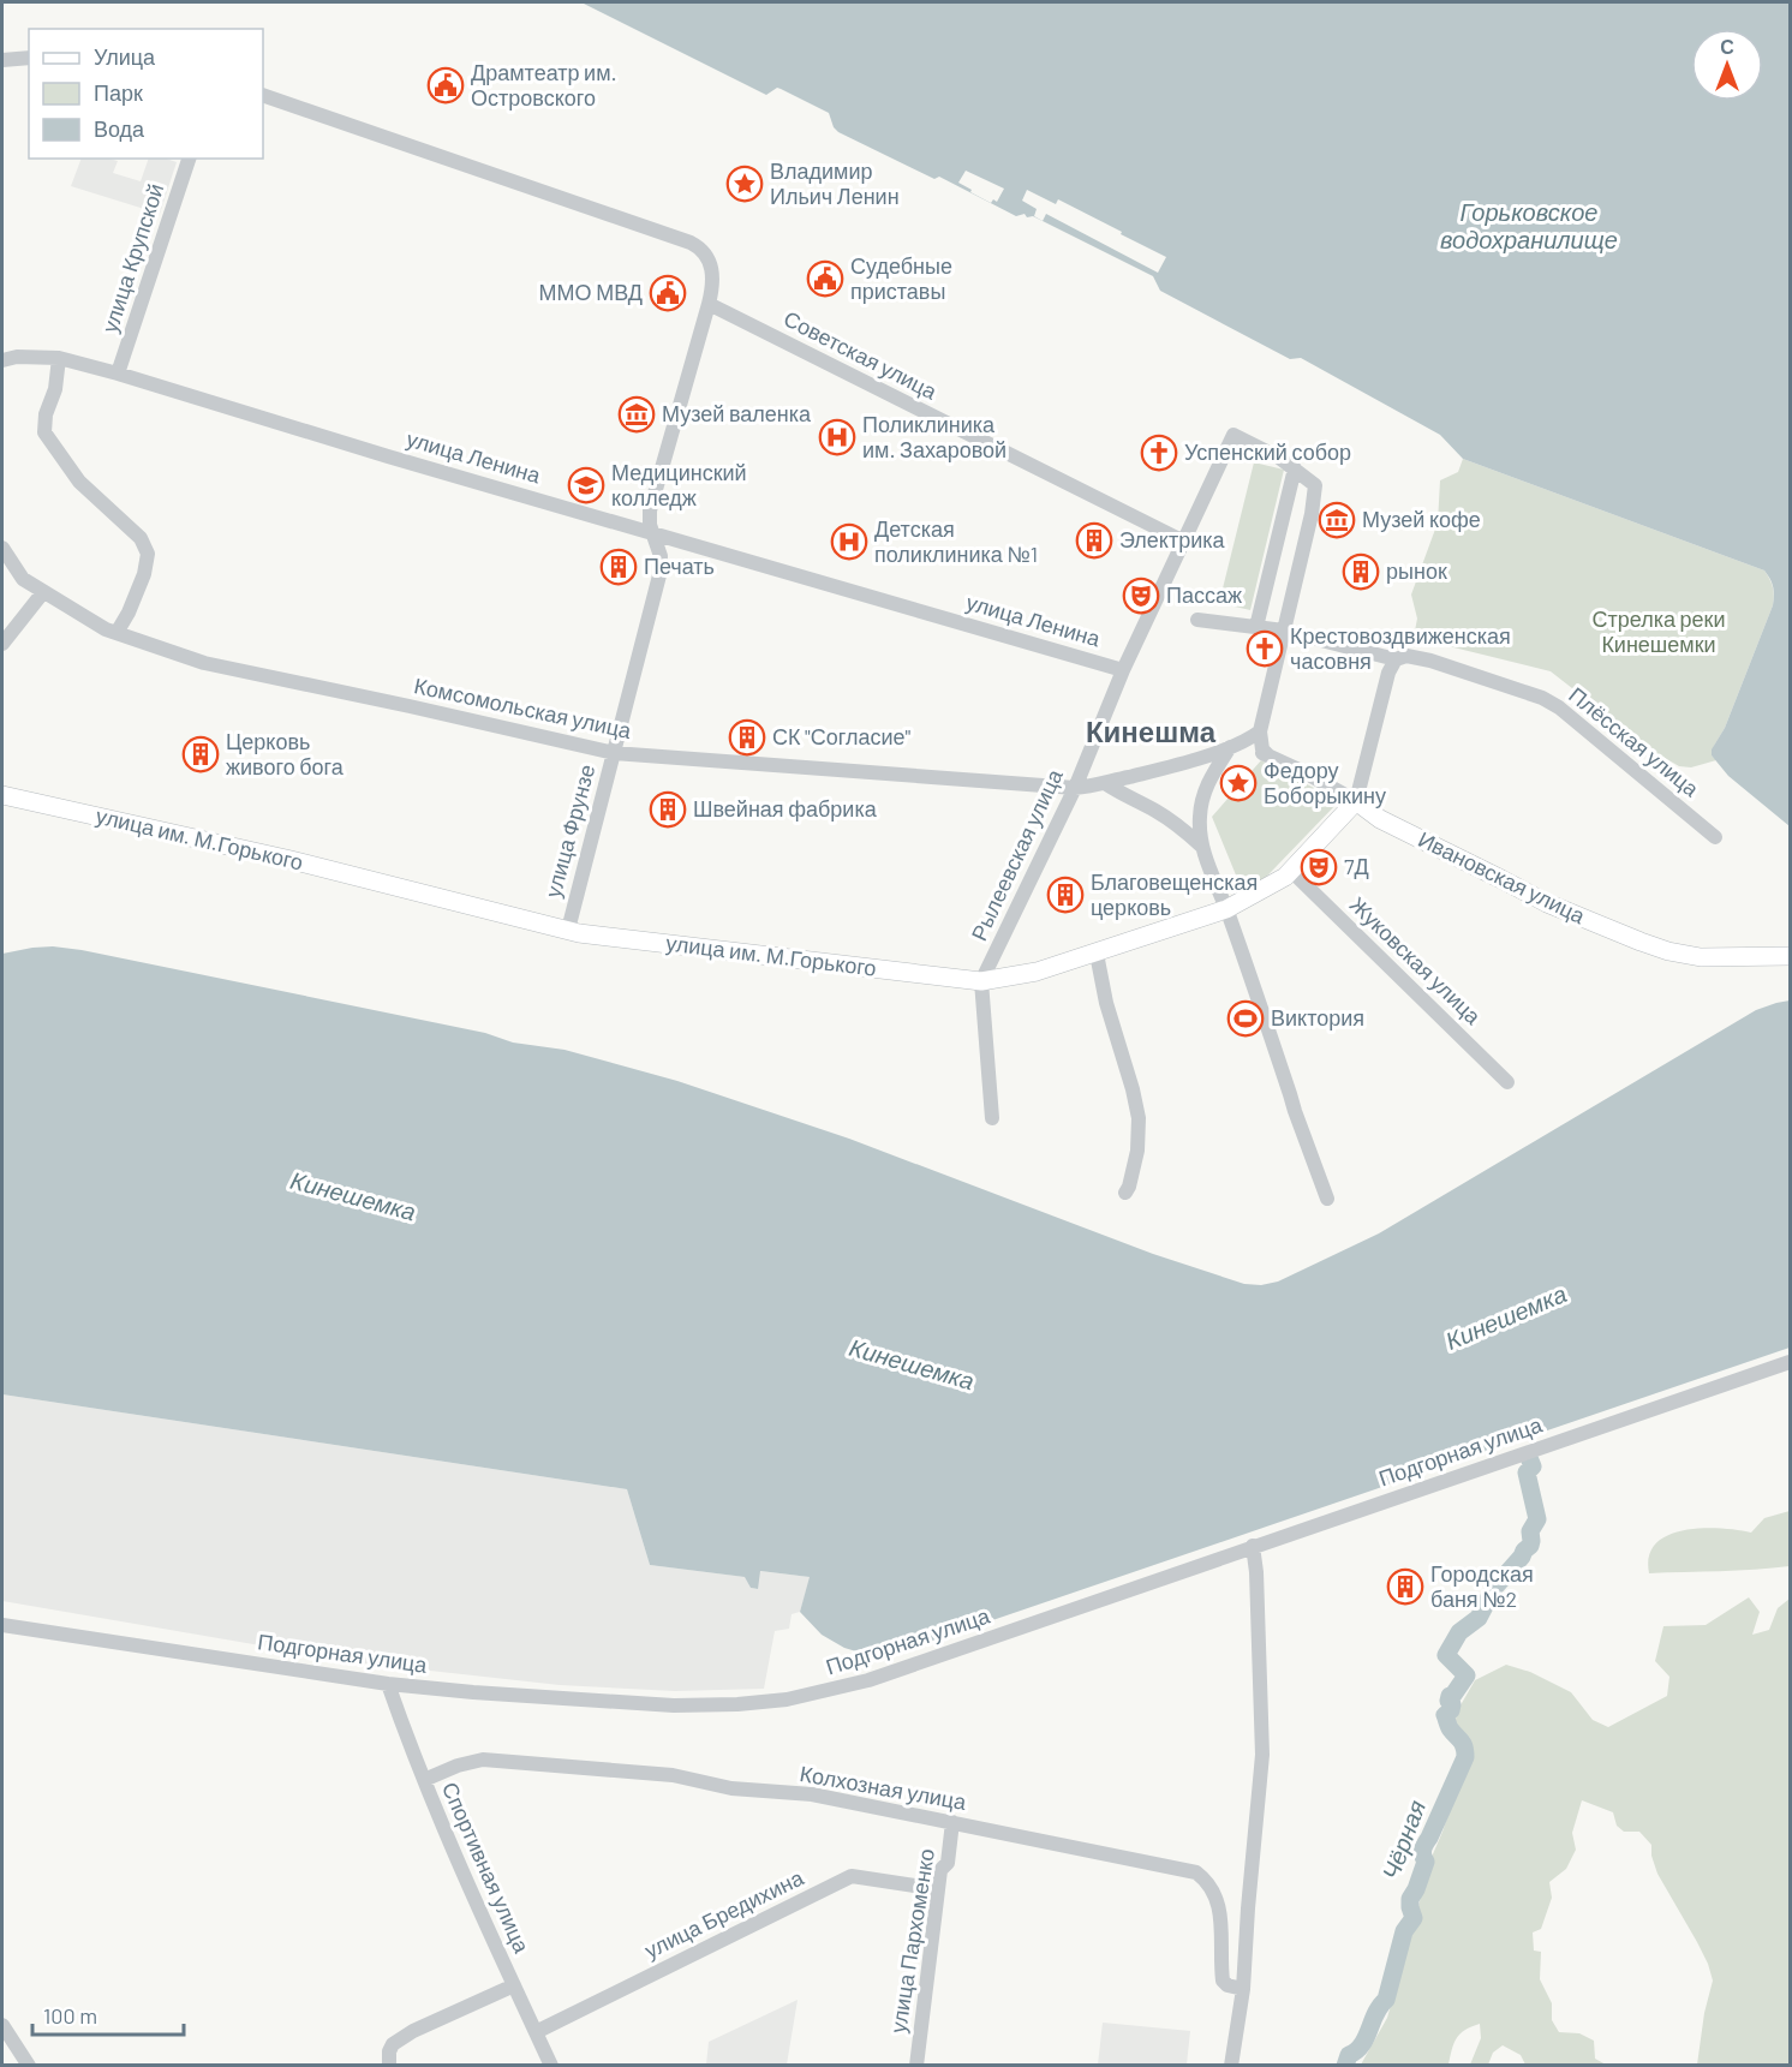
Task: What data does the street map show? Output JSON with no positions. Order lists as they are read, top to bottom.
{
  "streets": {
    "main road": ["улица им. М.Горького", "Ивановская улица"],
    "street": [
      "улица Крупской",
      "Советская улица",
      "улица Ленина",
      "Комсомольская улица",
      "Плёсская улица",
      "улица Фрунзе",
      "Рылеевская улица",
      "Жуковская улица",
      "Подгорная улица",
      "Колхозная улица",
      "Спортивная улица",
      "улица Бредихина",
      "улица Пархоменко"
    ]
  },
  "crossings": [
    ["улица Крупской", "улица Ленина"],
    ["Советская улица", "улица Фрунзе"],
    ["Советская улица", "Рылеевская улица"],
    ["улица Ленина", "улица Фрунзе"],
    ["улица Ленина", "Рылеевская улица"],
    ["Комсомольская улица", "улица Фрунзе"],
    ["Комсомольская улица", "Рылеевская улица"],
    ["Комсомольская улица", "Ивановская улица"],
    ["Плёсская улица", "улица им. М.Горького"],
    ["улица Фрунзе", "улица им. М.Горького"],
    ["улица им. М.Горького", "Рылеевская улица"],
    ["улица им. М.Горького", "Ивановская улица"],
    ["улица им. М.Горького", "Жуковская улица"],
    ["Подгорная улица", "Спортивная улица"],
    ["Колхозная улица", "Спортивная улица"],
    ["Колхозная улица", "улица Пархоменко"],
    ["Спортивная улица", "улица Бредихина"],
    ["улица Бредихина", "улица Пархоменко"]
  ],
  "districts": ["Кинешма"],
  "water": ["Горьковское водохранилище", "Кинешемка", "Чёрная"],
  "parks": ["Стрелка реки Кинешемки"],
  "places": {
    "public building": ["Драмтеатр им. Островского", "Судебные приставы", "ММО МВД"],
    "place": ["Владимир Ильич Ленин", "Федору Боборыкину"],
    "museum": ["Музей валенка", "Музей кофе"],
    "hospital": ["Поликлиника им. Захаровой", "Детская поликлиника №1"],
    "church": ["Успенский собор", "Крестовоздвиженская часовня"],
    "school or university": ["Медицинский колледж"],
    "building": [
      "Электрика",
      "Печать",
      "рынок",
      "СК \"Согласие\"",
      "Церковь живого бога",
      "Швейная фабрика",
      "Благовещенская церковь",
      "Городская баня №2"
    ],
    "theatre": ["Пассаж", "7Д"],
    "sports": ["Виктория"]
  },
  "legend": ["Улица", "Парк", "Вода"],
  "scale_bar": "100 m",
  "north": "top"
}
